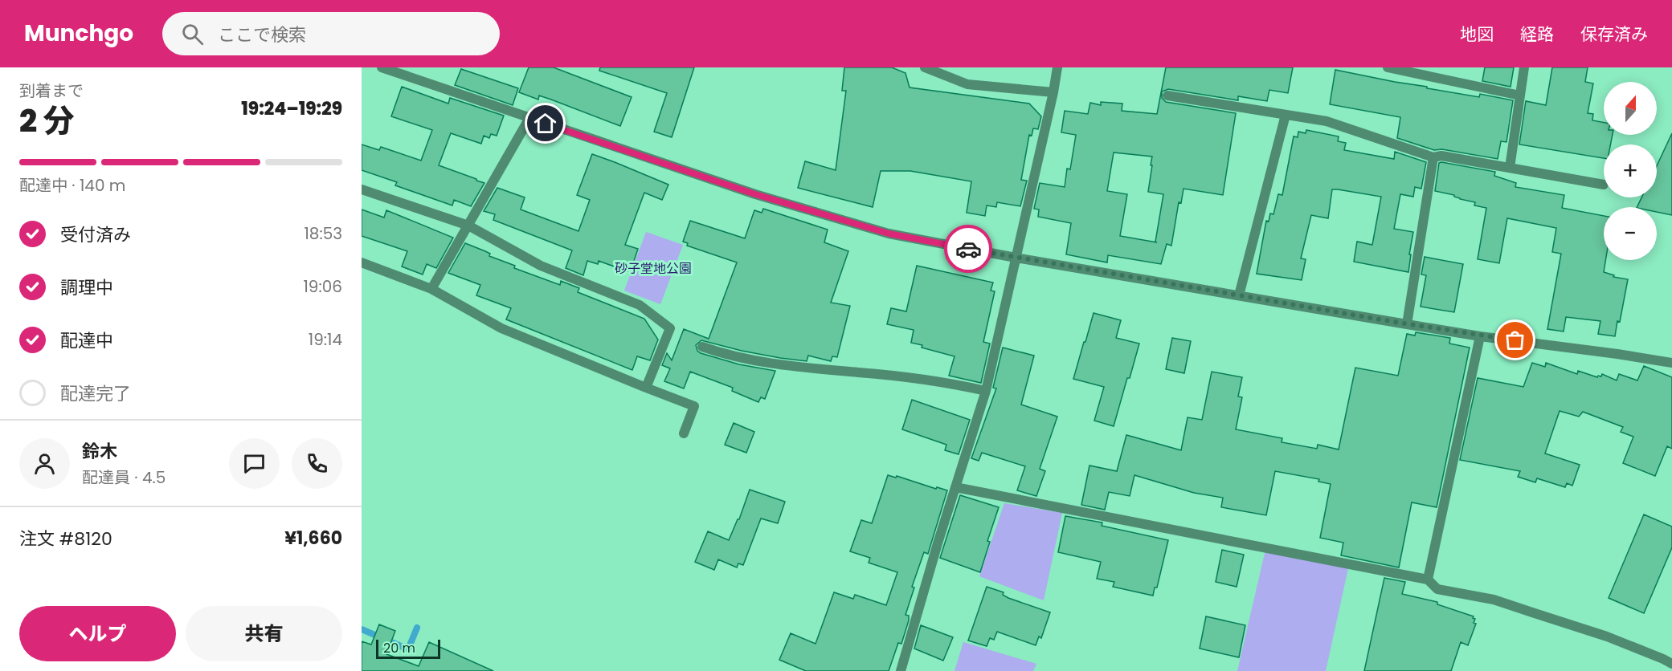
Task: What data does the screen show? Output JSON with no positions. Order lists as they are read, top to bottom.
{
  "parks": ["砂子堂地公園"],
  "scale_bar": "20 m",
  "north": "top",
  "page": {
    "header": "Munchgo",
    "search": "ここで検索",
    "nav": ["地図", "経路", "保存済み"],
    "heading": ["2 分", "到着まで", "19:24–19:29"],
    "panel": [
      "鈴木",
      "配達員 · 4.5",
      "注文 #8120",
      "¥1,660"
    ],
    "map_buttons": ["+", "−"],
    "bar": "配達中 · 140 m",
    "list": [
      ["受付済み", "18:53"],
      ["調理中", "19:06"],
      ["配達中", "19:14"],
      "配達完了"
    ],
    "buttons": ["ヘルプ", "共有"],
    "scale": "20 m"
  }
}
